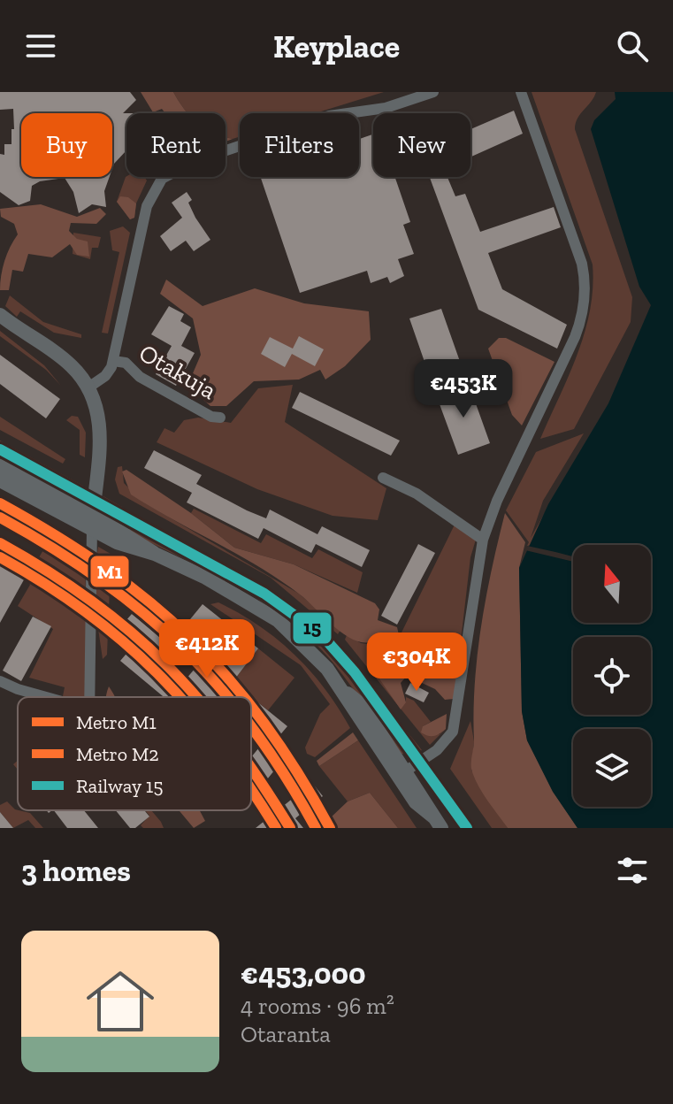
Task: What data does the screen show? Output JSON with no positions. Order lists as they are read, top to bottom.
{
  "streets": {
    "street": ["Otakuja"]
  },
  "lines": ["rail line 15", "metro line M1", "metro line M2"],
  "legend": ["Metro M1", "Metro M2", "Railway 15"],
  "north": "top",
  "page": {
    "header": "Keyplace",
    "chip": [
      "Buy",
      "Rent",
      "Filters",
      "New"
    ],
    "price": ["€453K", "€412K", "€304K"],
    "heading": "3 homes",
    "list": [
      {
        "name": "€453,000",
        "note": "4 rooms · 96 m² · Otaranta"
      }
    ]
  }
}
